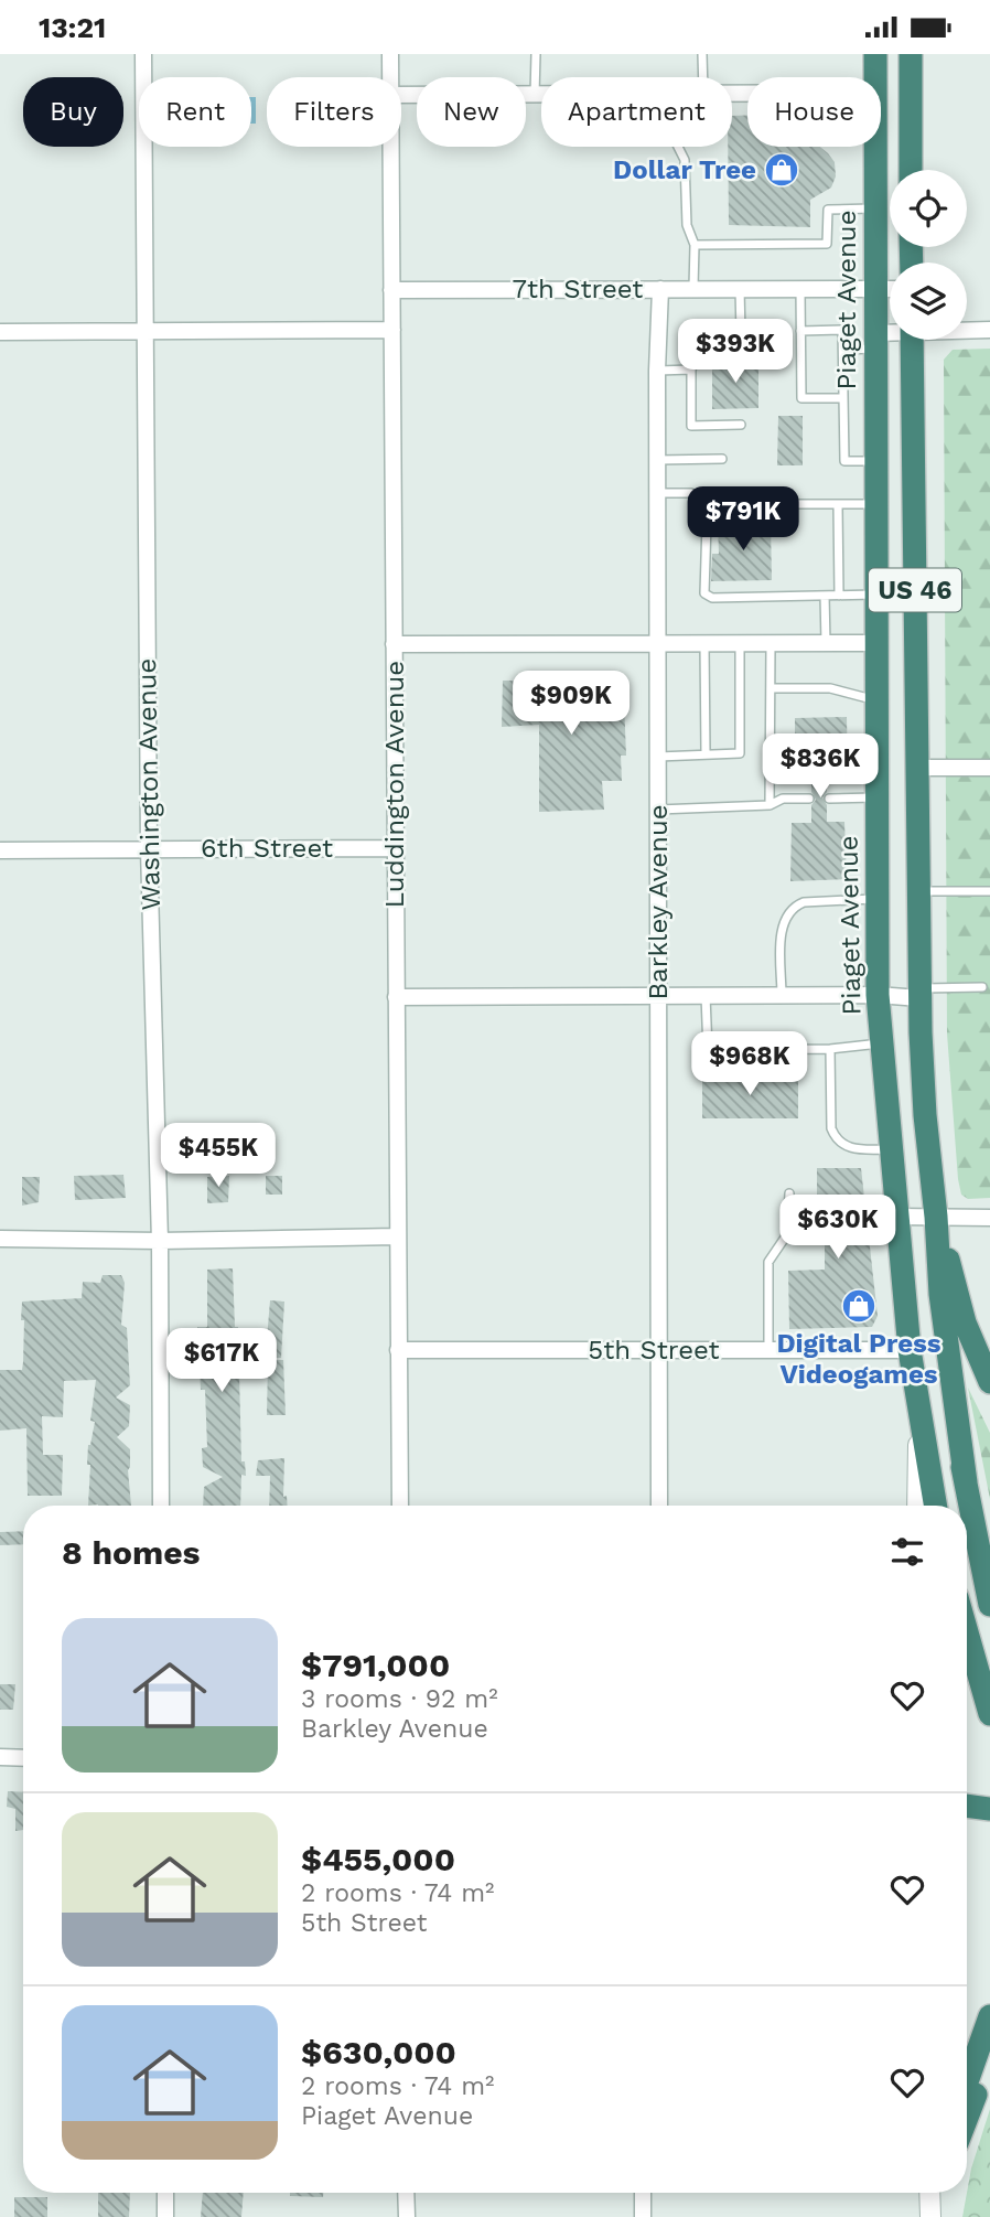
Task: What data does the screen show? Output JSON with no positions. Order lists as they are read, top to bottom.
{
  "streets": {
    "highway": ["Piaget Avenue", "US 46"],
    "street": [
      "7th Street",
      "Washington Avenue",
      "Luddington Avenue",
      "6th Street",
      "Barkley Avenue",
      "5th Street"
    ]
  },
  "crossings": [
    ["7th Street", "Piaget Avenue"],
    ["7th Street", "Luddington Avenue"],
    ["7th Street", "Barkley Avenue"],
    ["Piaget Avenue", "US 46"],
    ["Piaget Avenue", "5th Street"],
    ["Washington Avenue", "6th Street"],
    ["Luddington Avenue", "6th Street"],
    ["Luddington Avenue", "5th Street"],
    ["Barkley Avenue", "5th Street"]
  ],
  "places": {
    "shop": ["Dollar Tree", "Digital Press Videogames"]
  },
  "page": {
    "status": "13:21",
    "chip": [
      "Buy",
      "Rent",
      "Filters",
      "New",
      "Apartment",
      "House"
    ],
    "price": [
      "$393K",
      "$791K",
      "$909K",
      "$836K",
      "$968K",
      "$455K",
      "$630K",
      "$617K"
    ],
    "heading": "8 homes",
    "list": [
      {
        "name": "$791,000",
        "note": "3 rooms · 92 m² · Barkley Avenue"
      },
      {
        "name": "$455,000",
        "note": "2 rooms · 74 m² · 5th Street"
      },
      {
        "name": "$630,000",
        "note": "2 rooms · 74 m² · Piaget Avenue"
      }
    ]
  }
}
